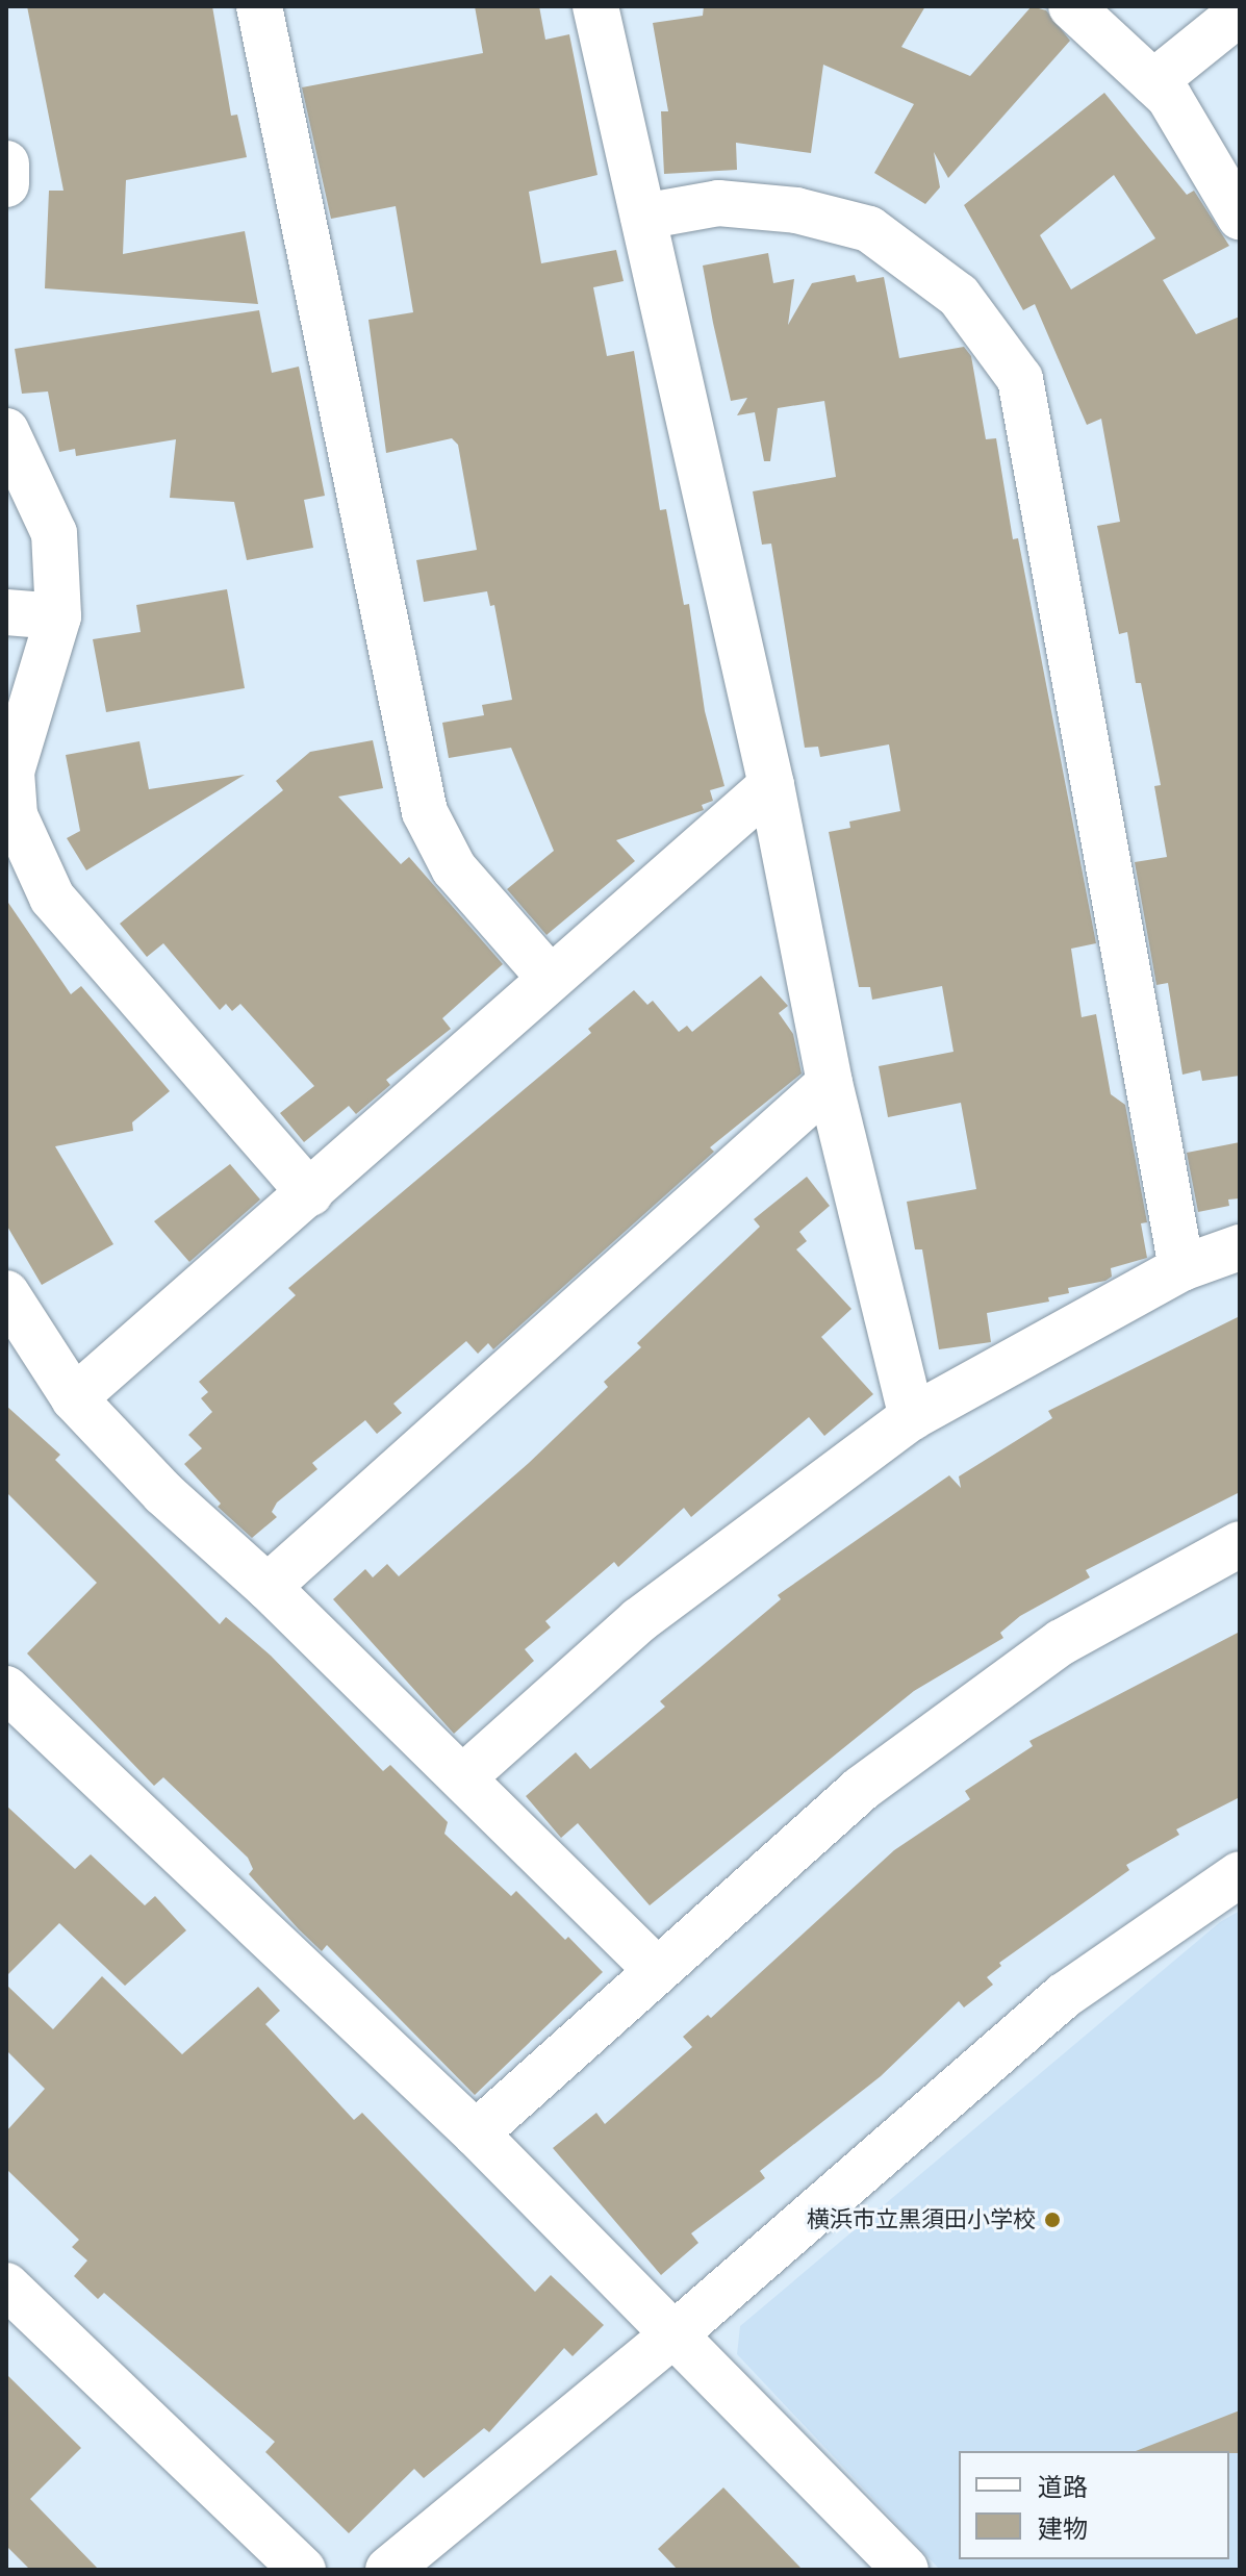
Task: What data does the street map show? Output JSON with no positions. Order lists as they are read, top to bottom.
{
  "places": ["横浜市立黒須田小学校"],
  "legend": ["道路", "建物"]
}
